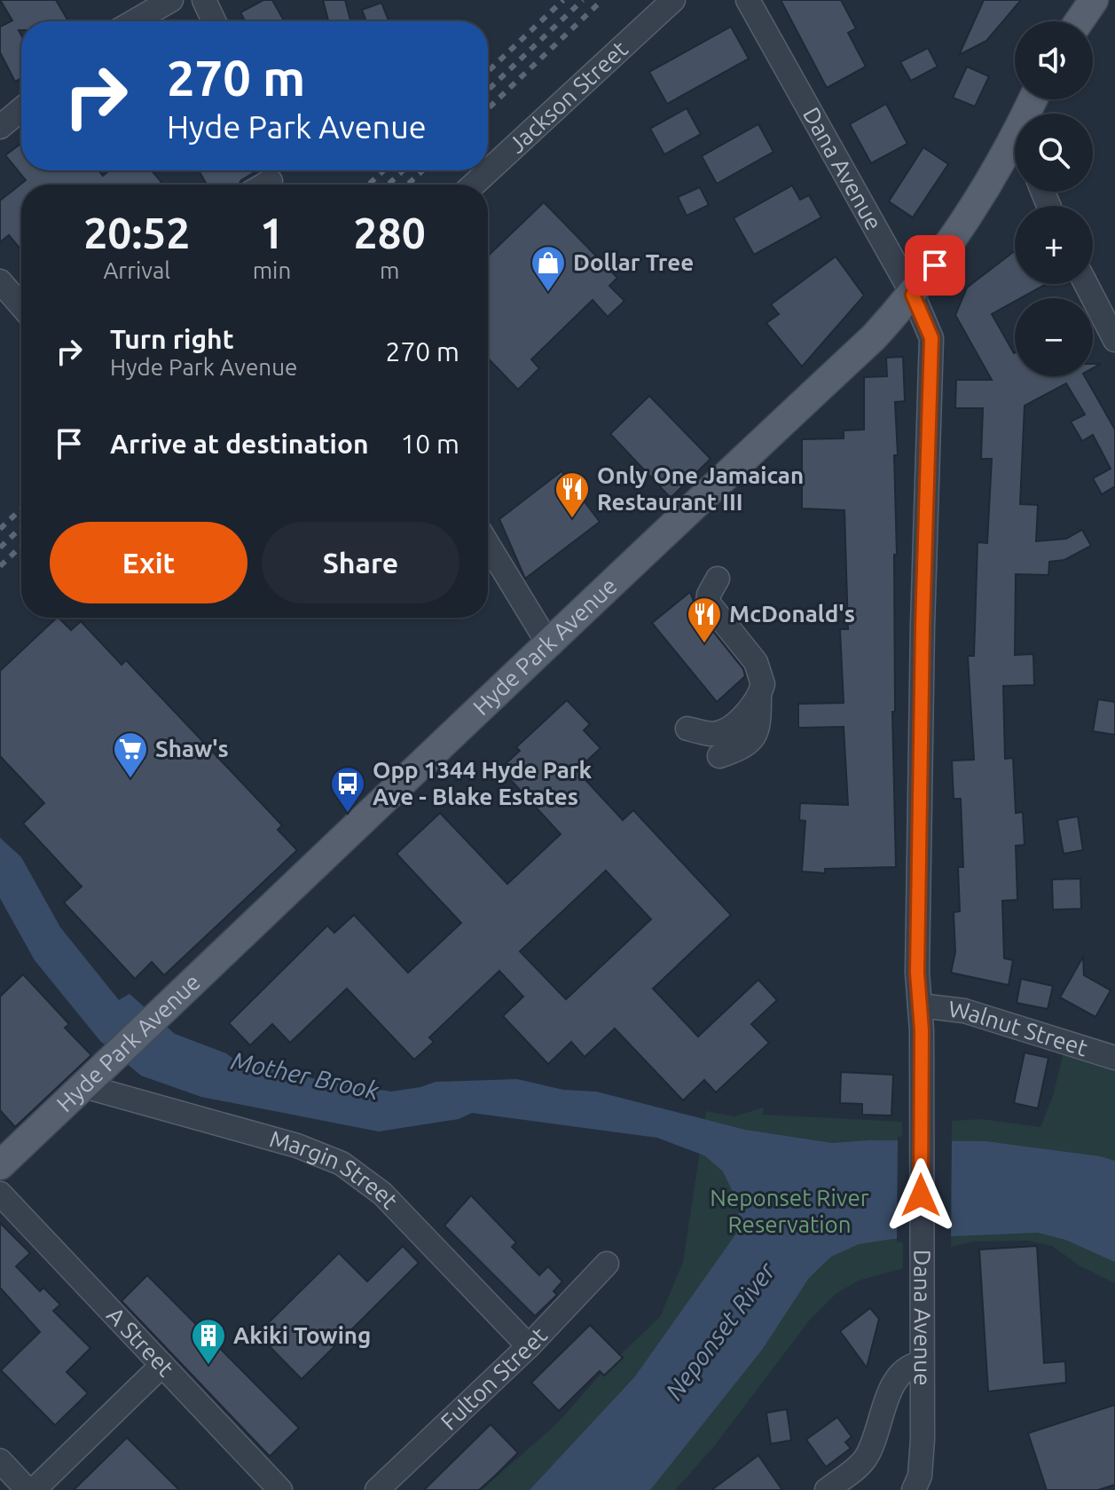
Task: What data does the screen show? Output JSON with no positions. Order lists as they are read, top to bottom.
{
  "streets": {
    "main road": ["Hyde Park Avenue"],
    "street": [
      "Jackson Street",
      "Dana Avenue",
      "Walnut Street",
      "Margin Street",
      "A Street",
      "Fulton Street"
    ]
  },
  "crossings": [
    ["Dana Avenue", "Hyde Park Avenue"],
    ["Dana Avenue", "Walnut Street"],
    ["Hyde Park Avenue", "Margin Street"],
    ["Margin Street", "Fulton Street"]
  ],
  "water": ["Mother Brook", "Neponset River"],
  "parks": ["Neponset River Reservation"],
  "places": {
    "shop": ["Dollar Tree"],
    "restaurant": ["Only One Jamaican Restaurant III", "McDonald's"],
    "supermarket": ["Shaw's"],
    "bus stop": ["Opp 1344 Hyde Park Ave - Blake Estates"],
    "building": ["Akiki Towing"]
  },
  "page": {
    "map_buttons": ["+", "−"],
    "turn": ["270 m", "Hyde Park Avenue"],
    "eta": [
      "20:52",
      "Arrival",
      "1",
      "min",
      "280",
      "m"
    ],
    "list": [
      {
        "name": "Turn right",
        "note": "Hyde Park Avenue",
        "value": "270 m"
      },
      {
        "name": "Arrive at destination",
        "value": "10 m"
      }
    ],
    "buttons": ["Exit", "Share"]
  }
}
